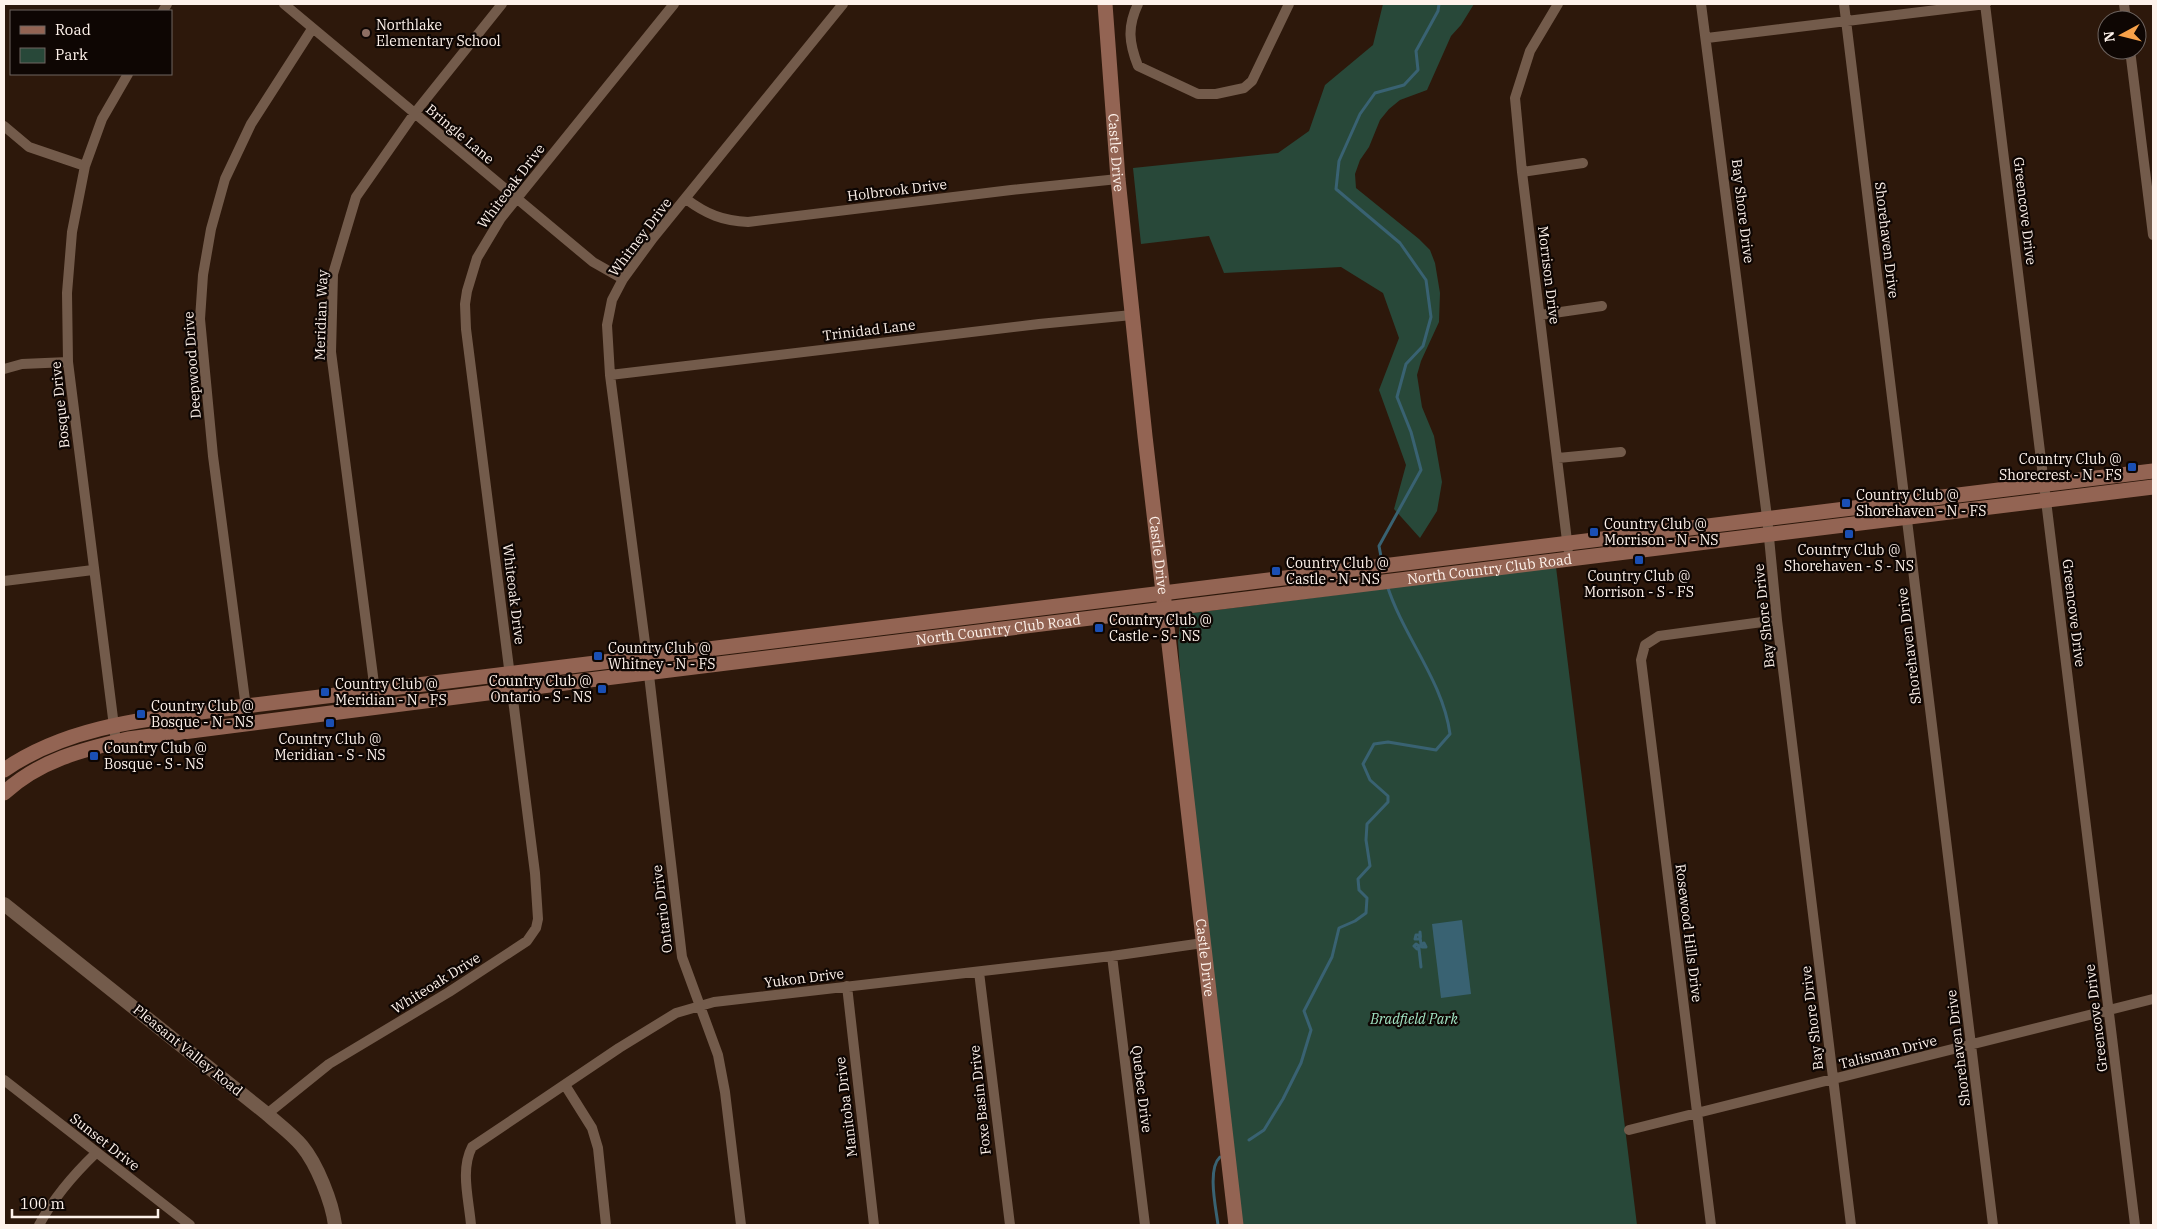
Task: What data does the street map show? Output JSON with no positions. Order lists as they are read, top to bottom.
{
  "streets": {
    "main road": ["Castle Drive", "North Country Club Road"],
    "street": [
      "Bringle Lane",
      "Whiteoak Drive",
      "Holbrook Drive",
      "Bay Shore Drive",
      "Greencove Drive",
      "Whitney Drive",
      "Shorehaven Drive",
      "Morrison Drive",
      "Meridian Way",
      "Trinidad Lane",
      "Deepwood Drive",
      "Bosque Drive",
      "Ontario Drive",
      "Rosewood Hills Drive",
      "Yukon Drive",
      "Pleasant Valley Road",
      "Talisman Drive",
      "Quebec Drive",
      "Foxe Basin Drive",
      "Manitoba Drive",
      "Sunset Drive"
    ]
  },
  "crossings": [
    ["Bringle Lane", "Whiteoak Drive"],
    ["Bringle Lane", "Whitney Drive"],
    ["Bringle Lane", "Meridian Way"],
    ["Bringle Lane", "Deepwood Drive"],
    ["Castle Drive", "Holbrook Drive"],
    ["Castle Drive", "Trinidad Lane"],
    ["Castle Drive", "North Country Club Road"],
    ["Castle Drive", "Yukon Drive"],
    ["Whiteoak Drive", "North Country Club Road"],
    ["Whiteoak Drive", "Pleasant Valley Road"],
    ["Holbrook Drive", "Whitney Drive"],
    ["Bay Shore Drive", "North Country Club Road"],
    ["Bay Shore Drive", "Rosewood Hills Drive"],
    ["Bay Shore Drive", "Talisman Drive"],
    ["Greencove Drive", "North Country Club Road"],
    ["Greencove Drive", "Talisman Drive"],
    ["Whitney Drive", "Trinidad Lane"],
    ["Whitney Drive", "North Country Club Road"],
    ["Whitney Drive", "Ontario Drive"],
    ["Shorehaven Drive", "North Country Club Road"],
    ["Shorehaven Drive", "Talisman Drive"],
    ["Morrison Drive", "North Country Club Road"],
    ["Meridian Way", "North Country Club Road"],
    ["Deepwood Drive", "North Country Club Road"],
    ["Bosque Drive", "North Country Club Road"],
    ["North Country Club Road", "Ontario Drive"],
    ["Ontario Drive", "Yukon Drive"],
    ["Rosewood Hills Drive", "Talisman Drive"],
    ["Yukon Drive", "Quebec Drive"],
    ["Yukon Drive", "Foxe Basin Drive"],
    ["Yukon Drive", "Manitoba Drive"]
  ],
  "parks": ["Bradfield Park"],
  "places": {
    "other": ["Northlake Elementary School"],
    "transit": [
      "Country Club @ Shorecrest - N - FS",
      "Country Club @ Shorehaven - N - FS",
      "Country Club @ Morrison - N - NS",
      "Country Club @ Shorehaven - S - NS",
      "Country Club @ Morrison - S - FS",
      "Country Club @ Castle - N - NS",
      "Country Club @ Castle - S - NS",
      "Country Club @ Whitney - N - FS",
      "Country Club @ Ontario - S - NS",
      "Country Club @ Meridian - N - FS",
      "Country Club @ Bosque - N - NS",
      "Country Club @ Meridian - S - NS",
      "Country Club @ Bosque - S - NS"
    ]
  },
  "legend": ["Road", "Park"],
  "scale_bar": "100 m",
  "north": "left"
}
